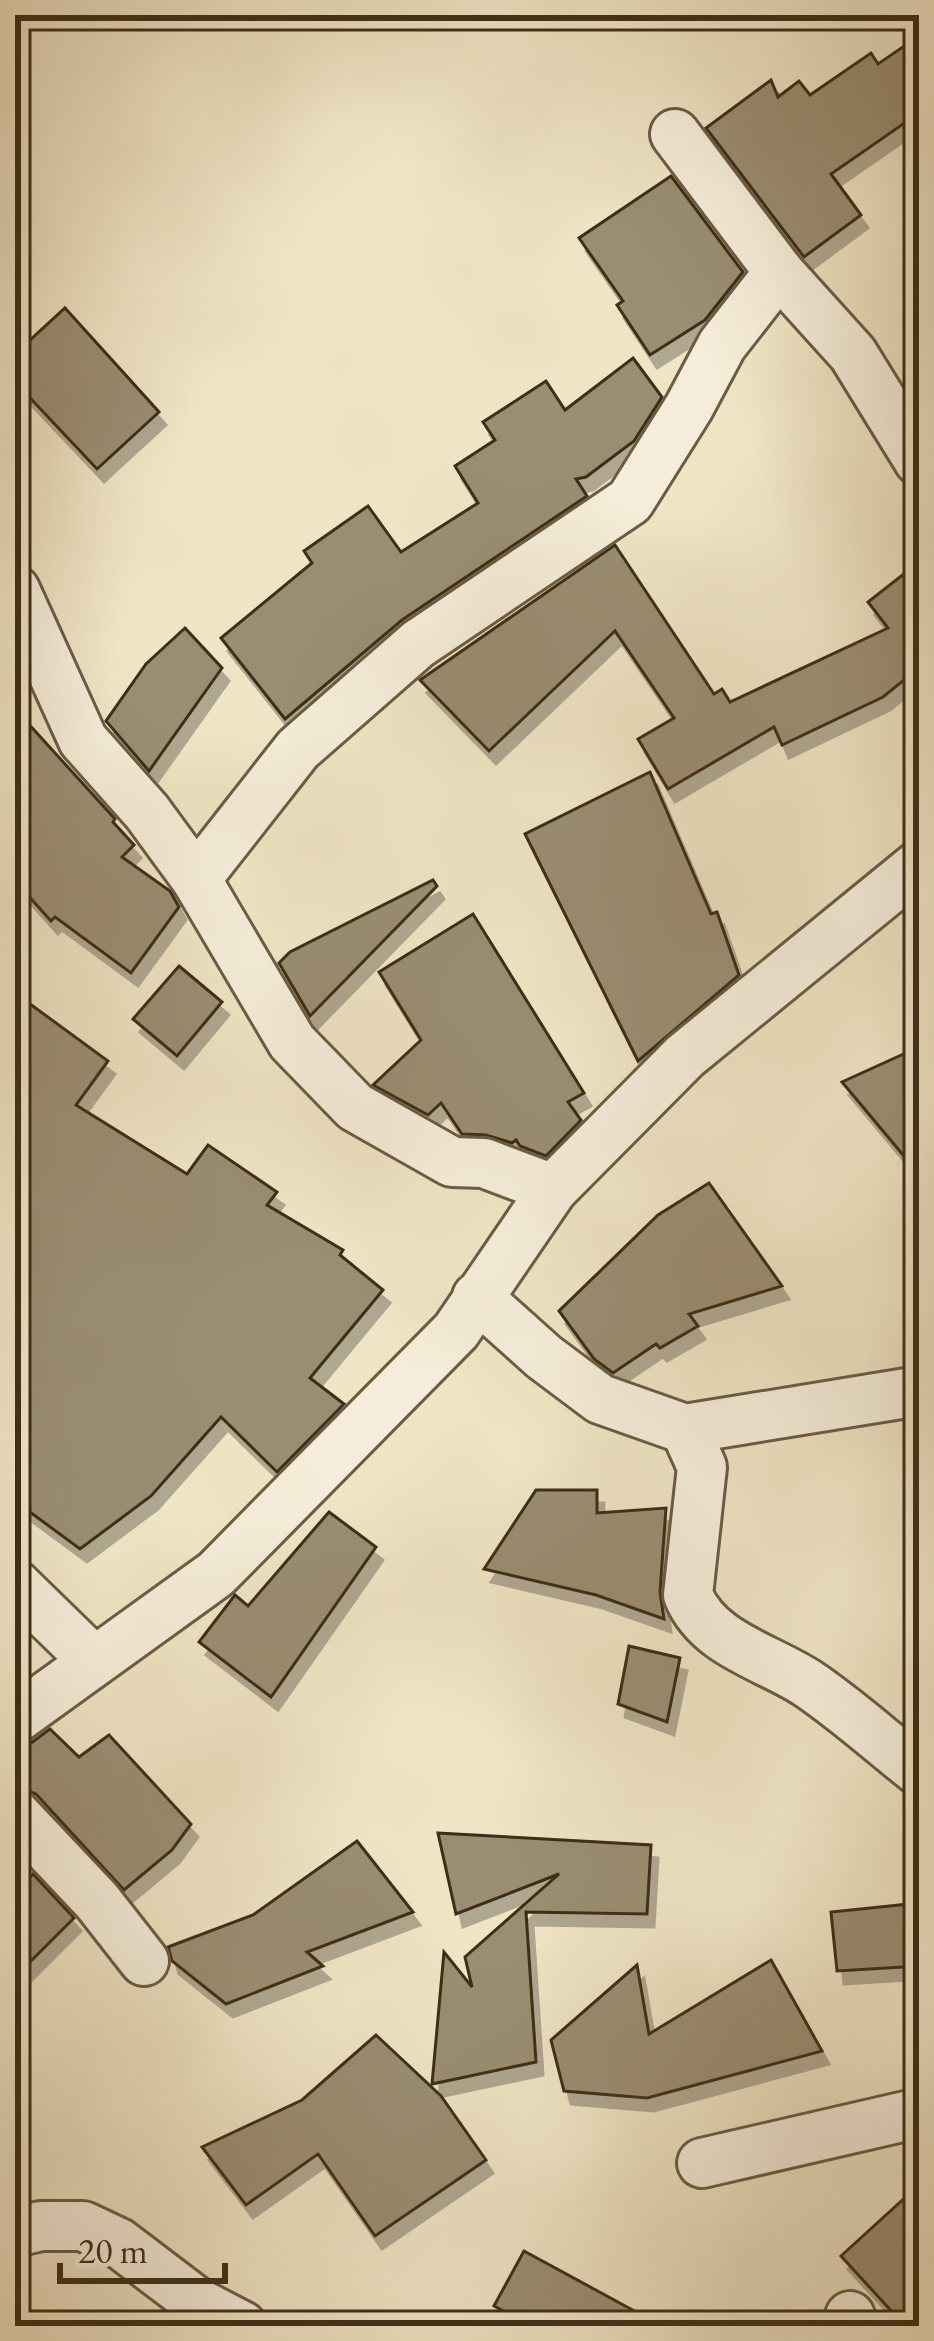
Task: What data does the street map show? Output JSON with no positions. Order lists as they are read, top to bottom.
{
  "scale_bar": "20 m"
}
